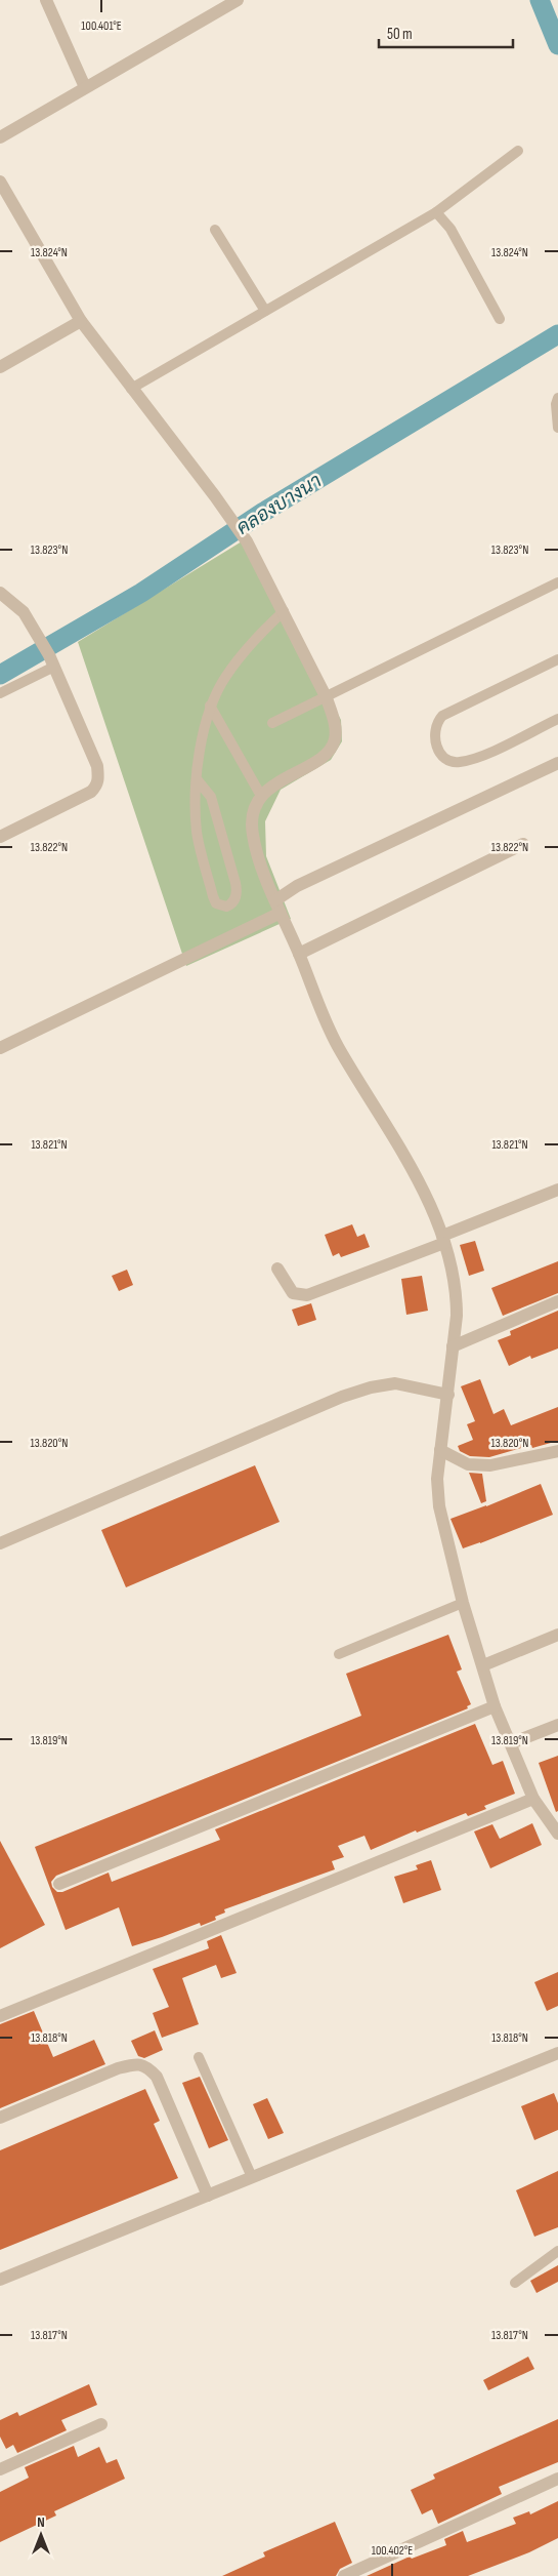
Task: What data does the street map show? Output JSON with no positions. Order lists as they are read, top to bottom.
{
  "water": ["คลองบางนา"],
  "scale_bar": "50 m",
  "north": "top",
  "coordinates": [
    "100.401°E",
    "13.824°N",
    "13.823°N",
    "13.822°N",
    "13.821°N",
    "13.820°N",
    "13.819°N",
    "13.818°N",
    "13.817°N",
    "100.402°E"
  ]
}
